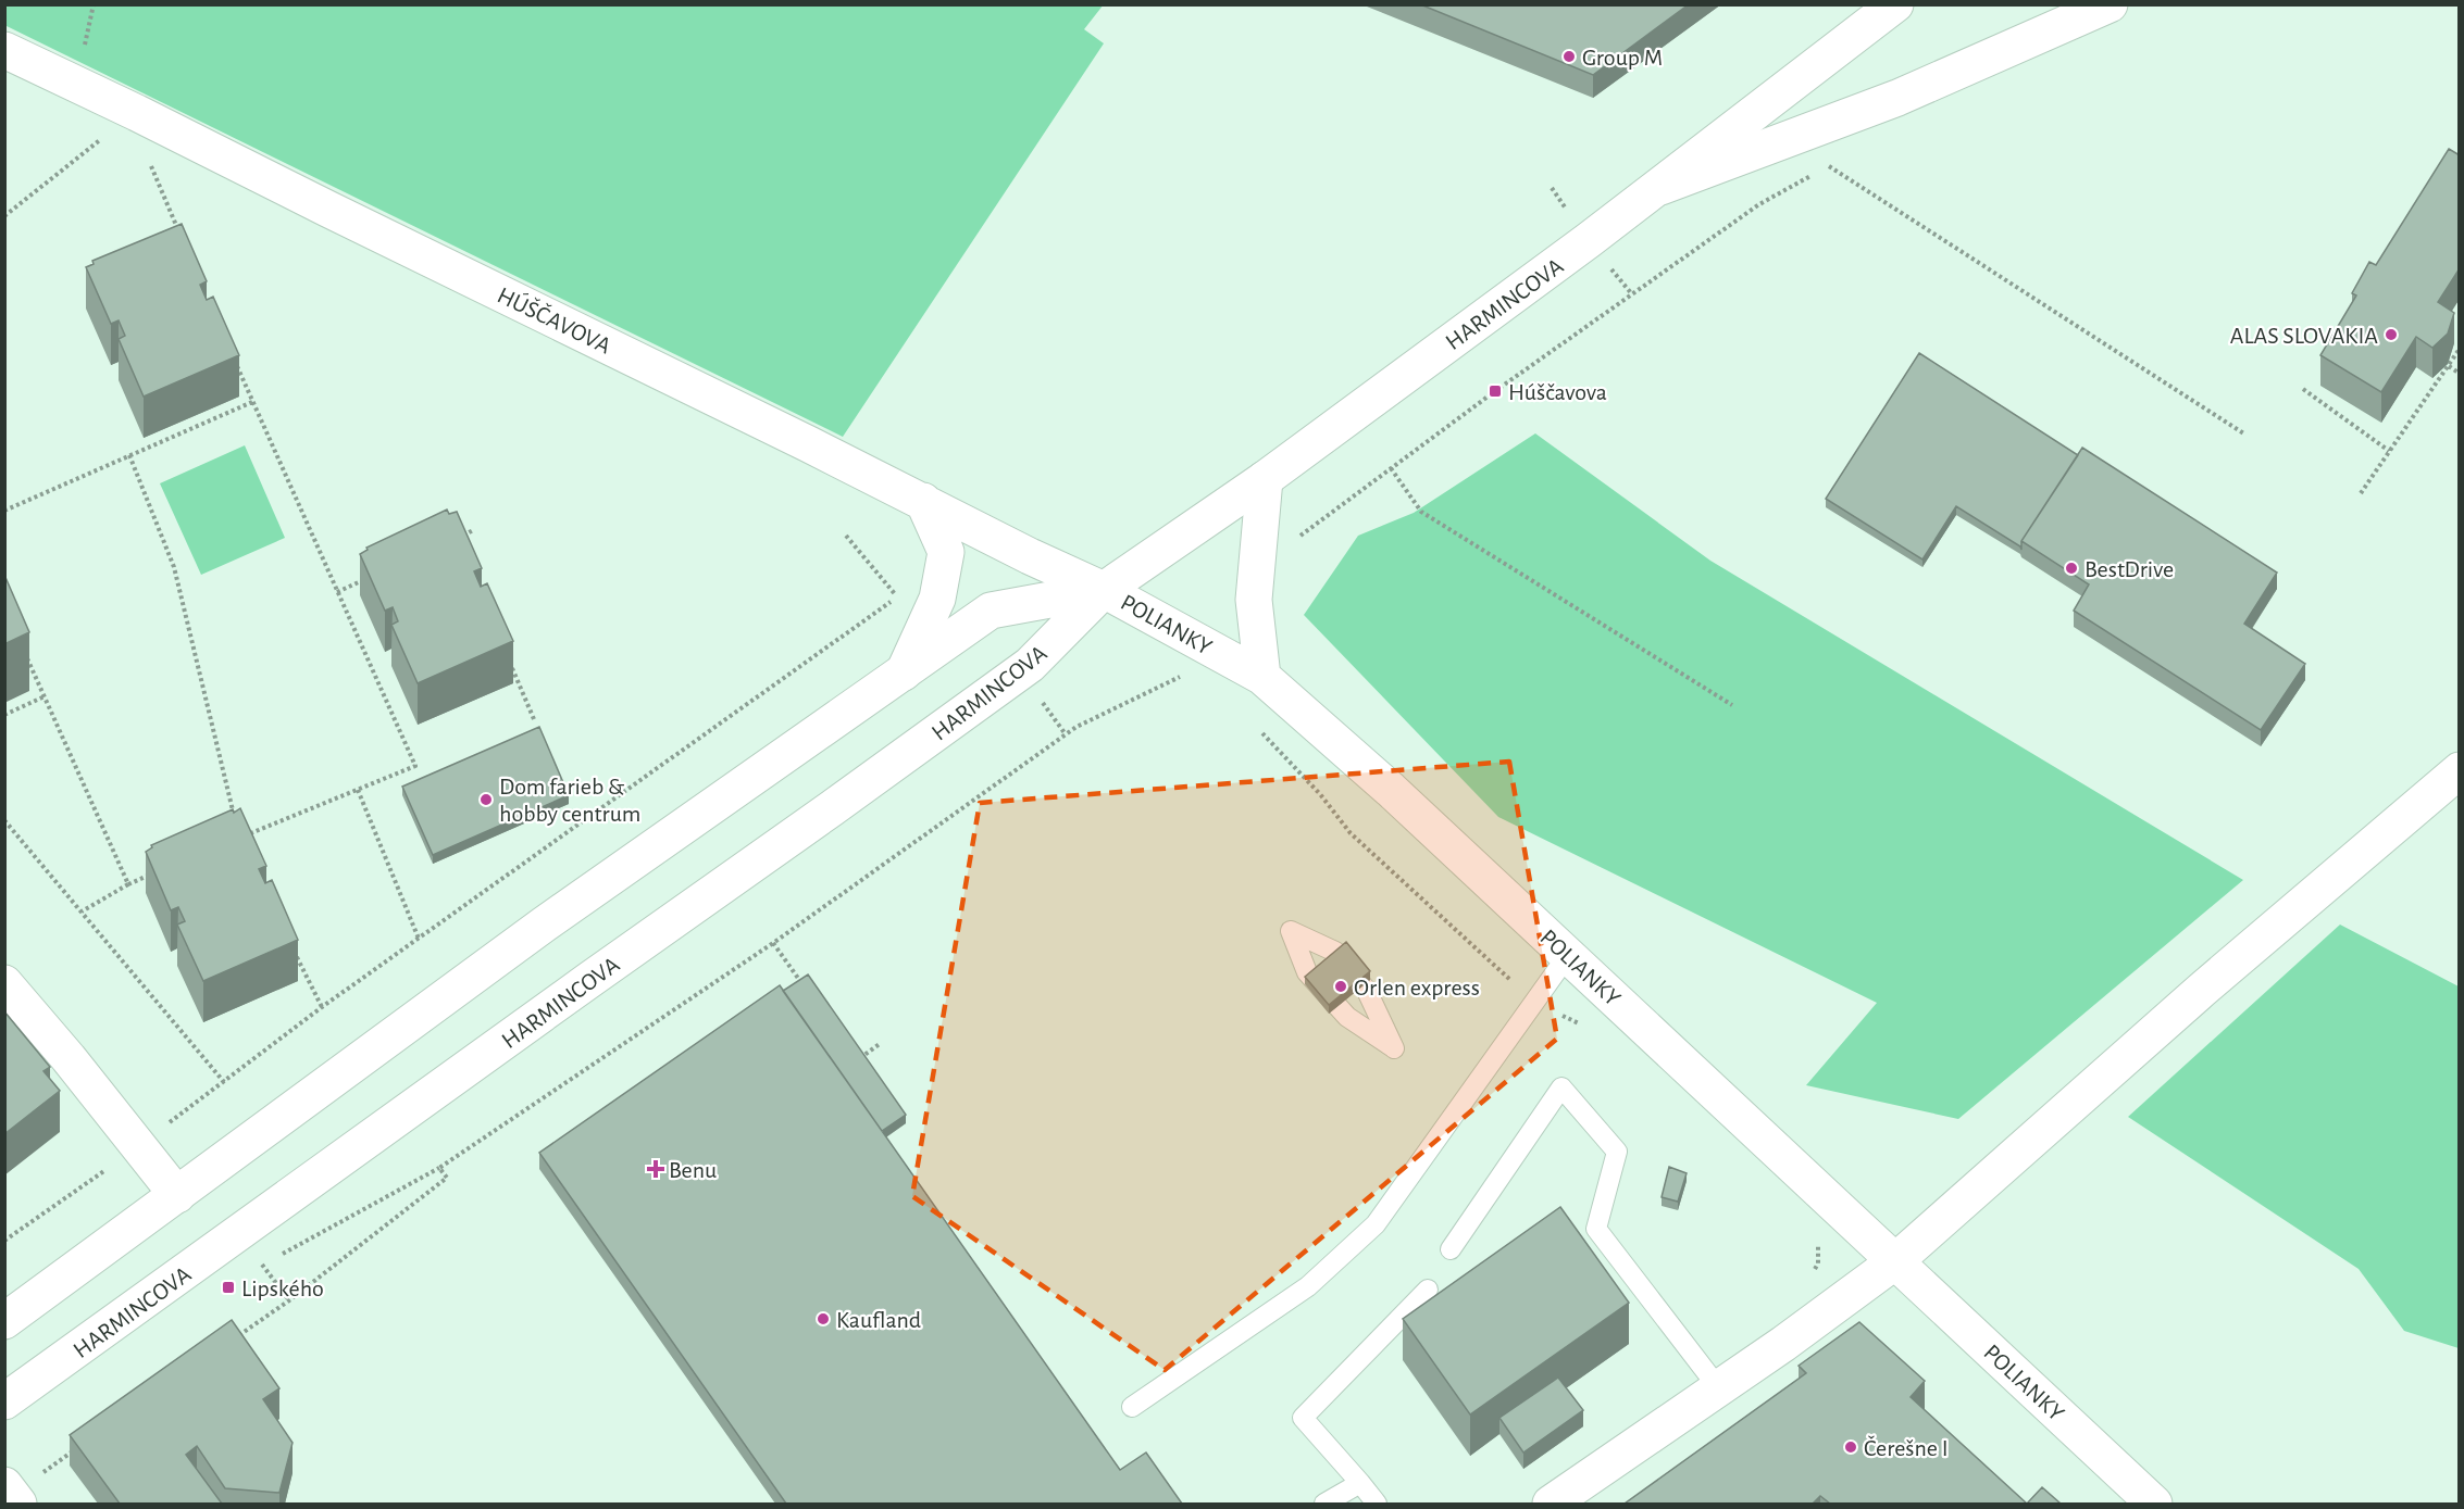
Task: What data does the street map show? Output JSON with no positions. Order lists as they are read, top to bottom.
{
  "streets": {
    "main road": ["HARMINCOVA", "HÚŠČAVOVA", "POLIANKY"]
  },
  "crossings": [
    ["HARMINCOVA", "HÚŠČAVOVA"],
    ["HARMINCOVA", "POLIANKY"],
    ["HÚŠČAVOVA", "POLIANKY"]
  ],
  "places": {
    "other": [
      "Group M",
      "ALAS SLOVAKIA",
      "BestDrive",
      "Dom farieb & hobby centrum",
      "Orlen express",
      "Kaufland",
      "Čerešne I"
    ],
    "transit": ["Húščavova", "Lipského"],
    "health": ["Benu"]
  }
}
